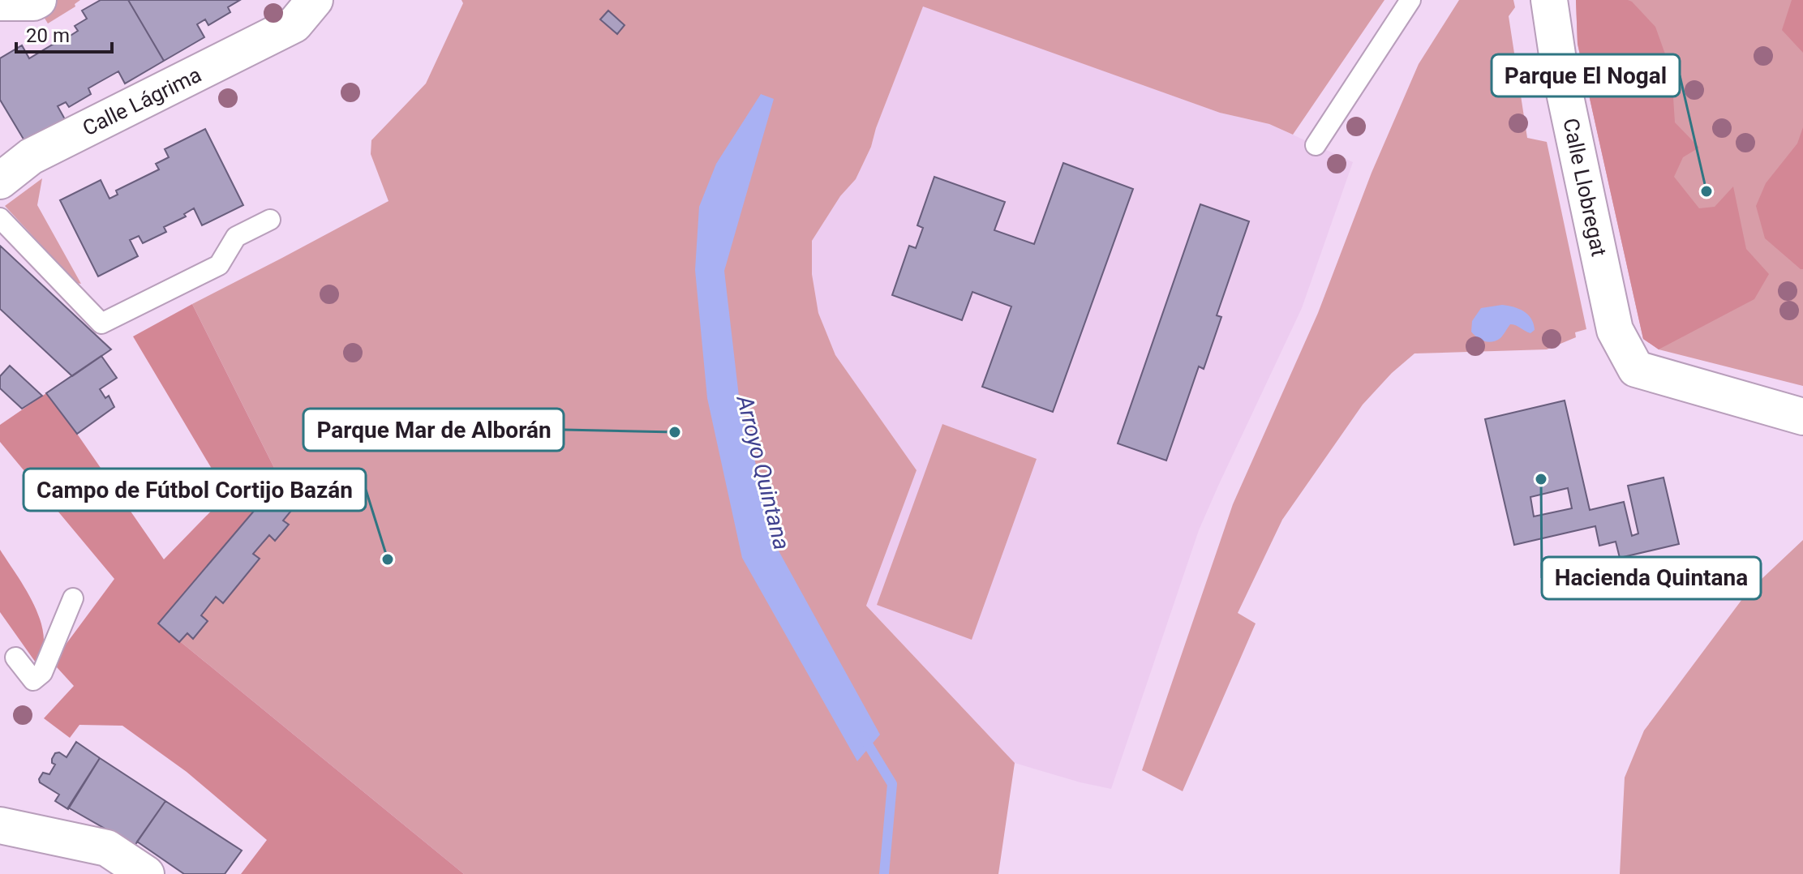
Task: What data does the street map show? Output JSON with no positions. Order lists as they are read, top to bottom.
{
  "streets": {
    "street": ["Calle Lágrima", "Calle Llobregat"]
  },
  "water": ["Arroyo Quintana"],
  "places": [
    "Parque El Nogal",
    "Parque Mar de Alborán",
    "Hacienda Quintana",
    "Campo de Fútbol Cortijo Bazán"
  ],
  "scale_bar": "20 m"
}
